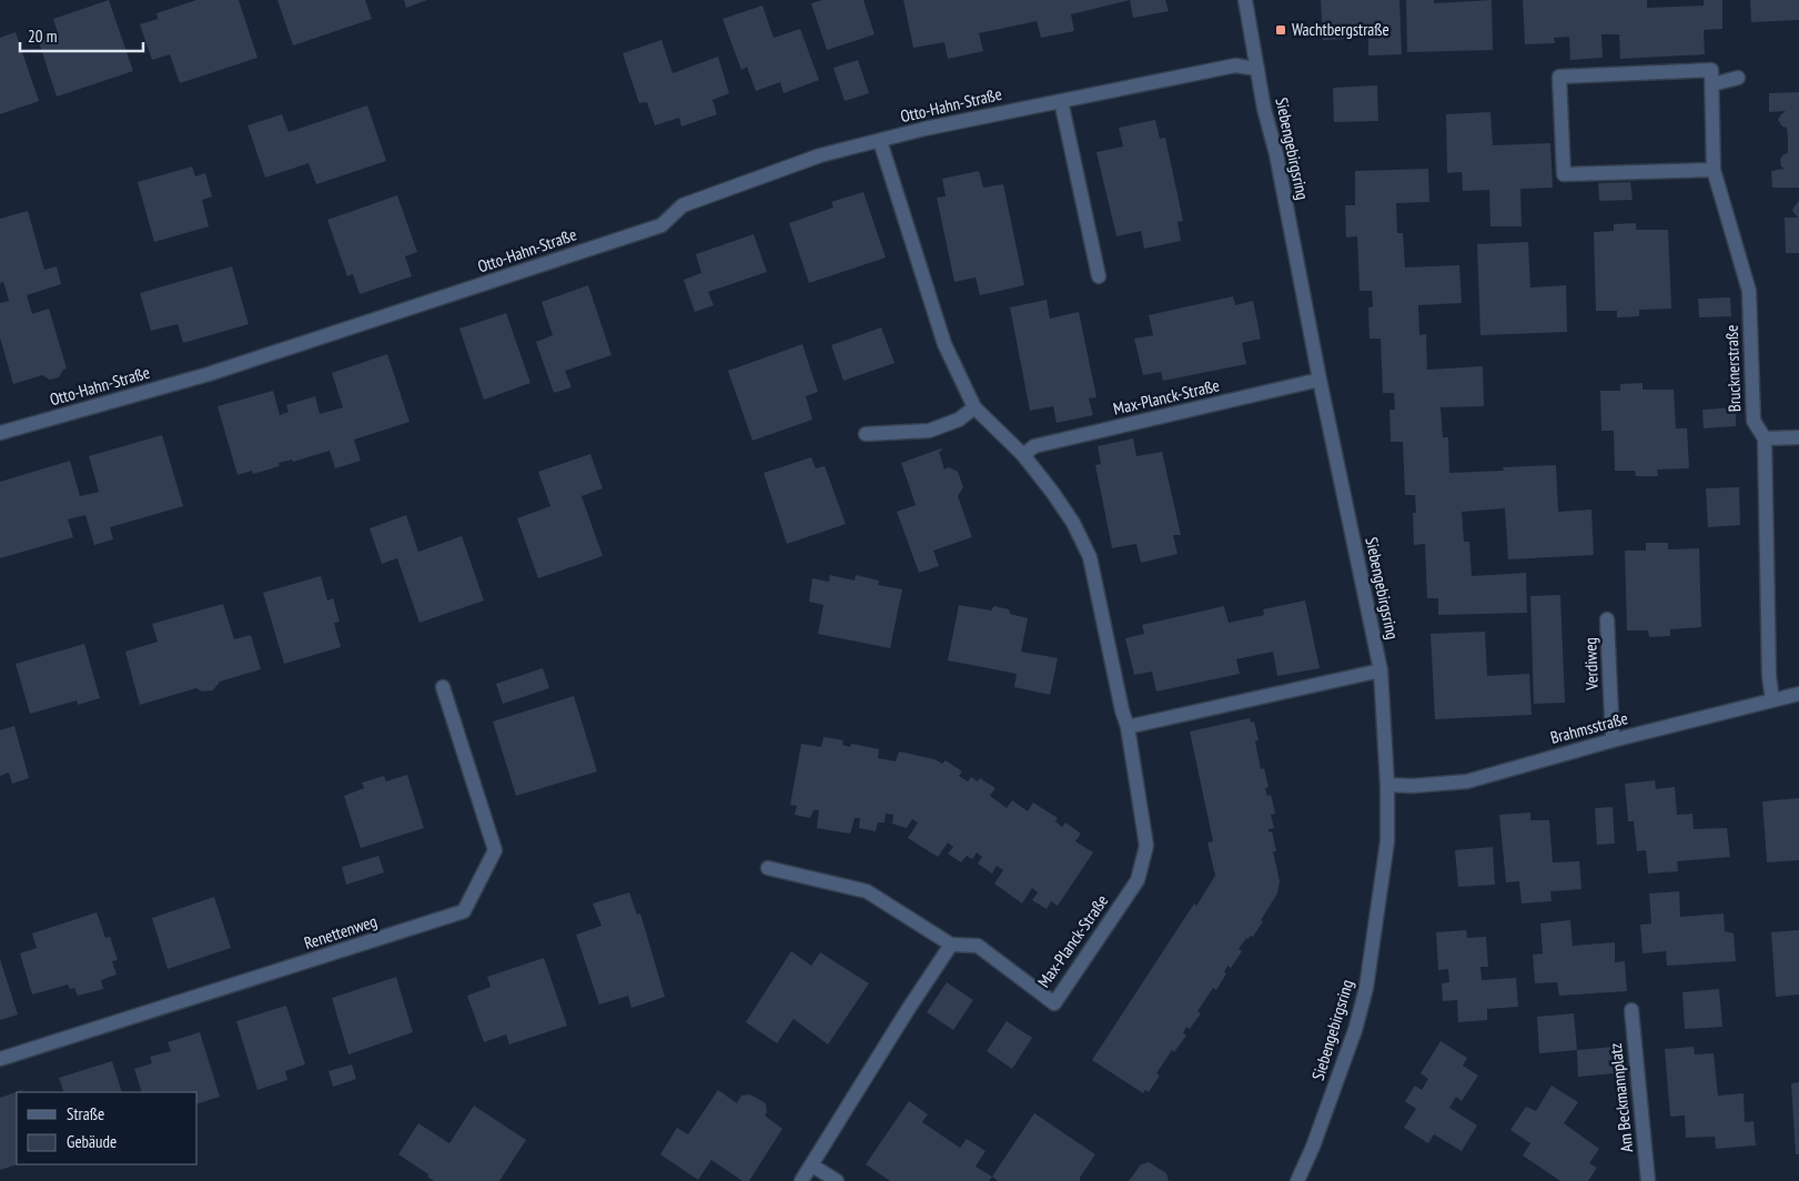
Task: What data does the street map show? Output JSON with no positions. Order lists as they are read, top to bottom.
{
  "streets": {
    "street": [
      "Otto-Hahn-Straße",
      "Siebengebirgsring",
      "Brucknerstraße",
      "Max-Planck-Straße",
      "Verdiweg",
      "Brahmsstraße",
      "Renettenweg",
      "Am Beckmannplatz"
    ]
  },
  "crossings": [
    ["Otto-Hahn-Straße", "Siebengebirgsring"],
    ["Otto-Hahn-Straße", "Max-Planck-Straße"],
    ["Siebengebirgsring", "Max-Planck-Straße"],
    ["Siebengebirgsring", "Brahmsstraße"],
    ["Brucknerstraße", "Brahmsstraße"],
    ["Verdiweg", "Brahmsstraße"]
  ],
  "places": {
    "transit": ["Wachtbergstraße"]
  },
  "legend": ["Straße", "Gebäude"],
  "scale_bar": "20 m"
}
